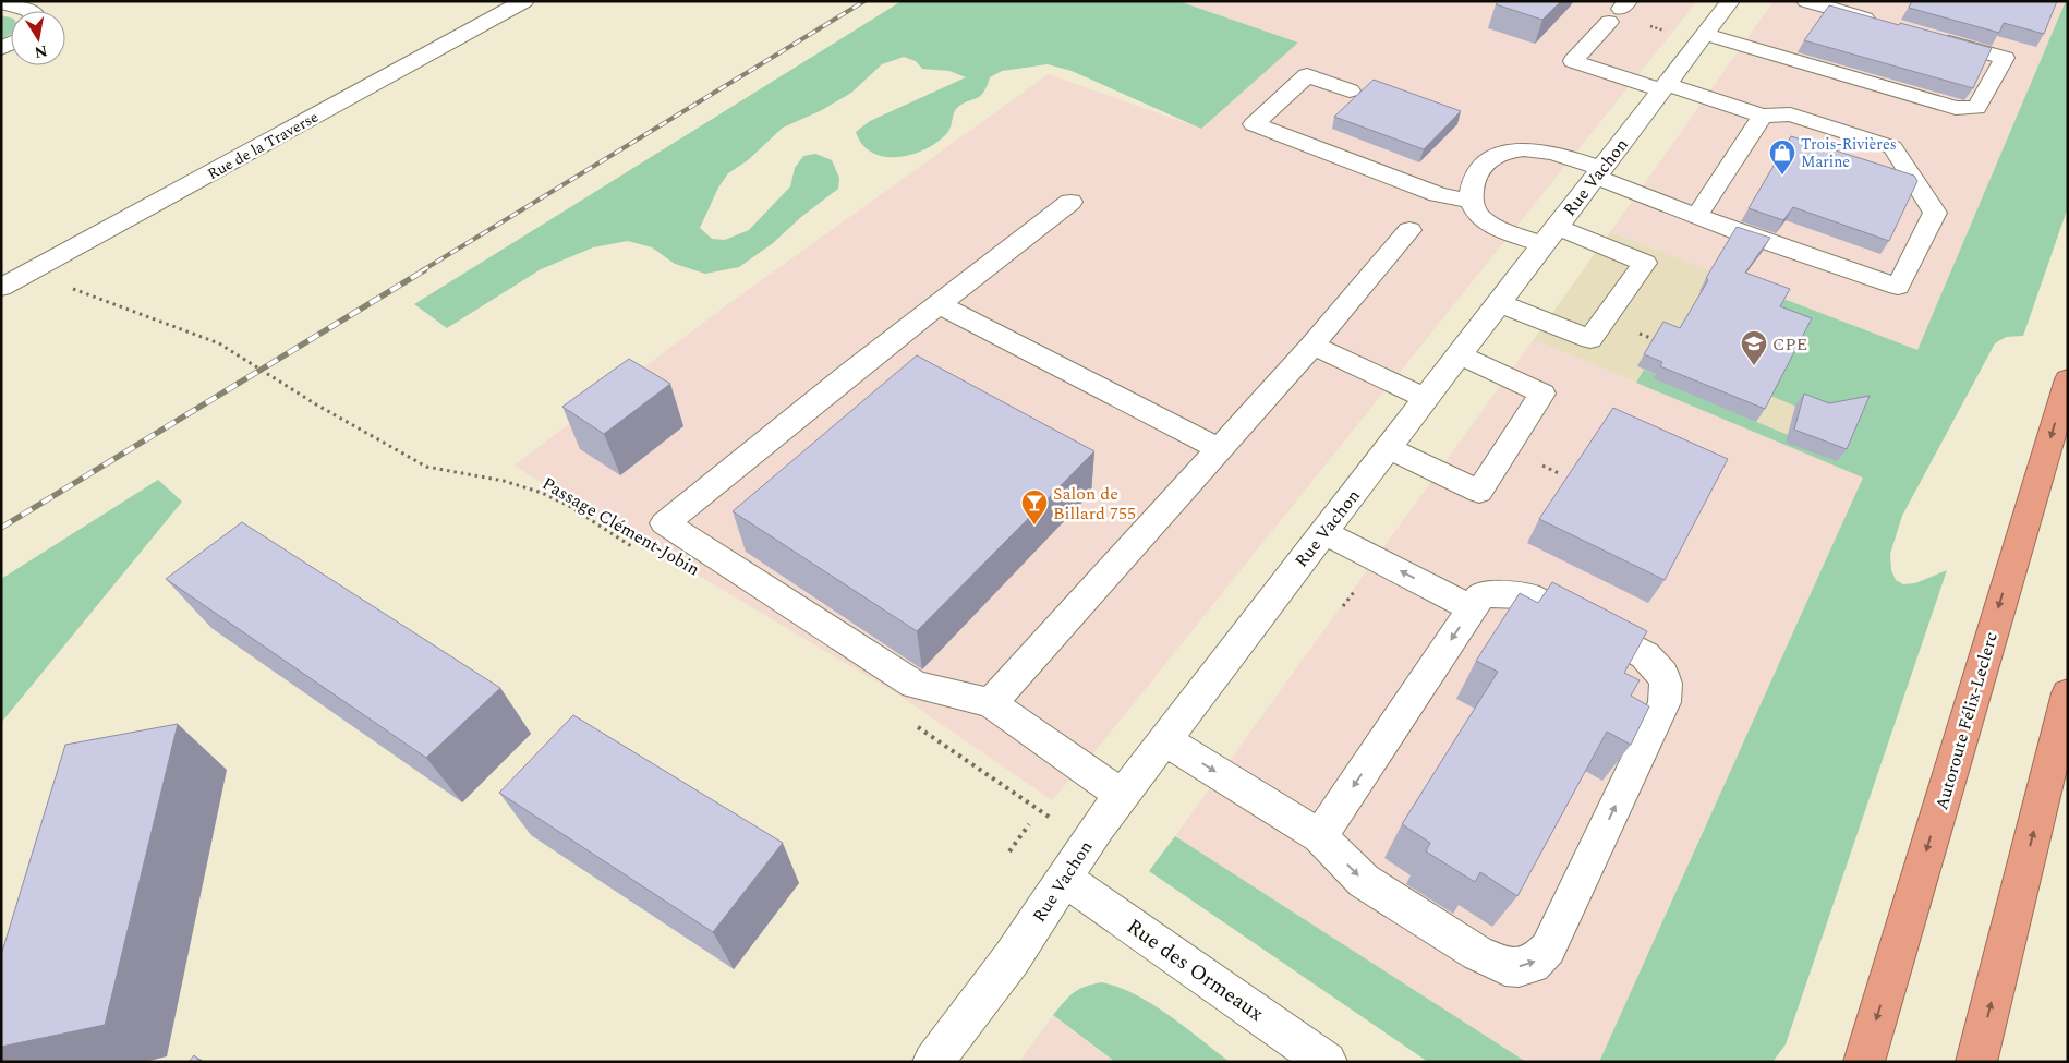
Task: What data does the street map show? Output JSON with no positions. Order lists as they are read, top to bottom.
{
  "streets": {
    "highway": ["Autoroute Félix-Leclerc"],
    "street": ["Rue de la Traverse", "Rue Vachon", "Rue des Ormeaux"],
    "path": ["Passage Clément-Jobin"]
  },
  "crossings": [
    ["Rue Vachon", "Rue des Ormeaux"]
  ],
  "places": {
    "shop": ["Trois-Rivières Marine"],
    "school or university": ["CPE"],
    "bar": ["Salon de Billard 755"]
  },
  "north": "bottom"
}
